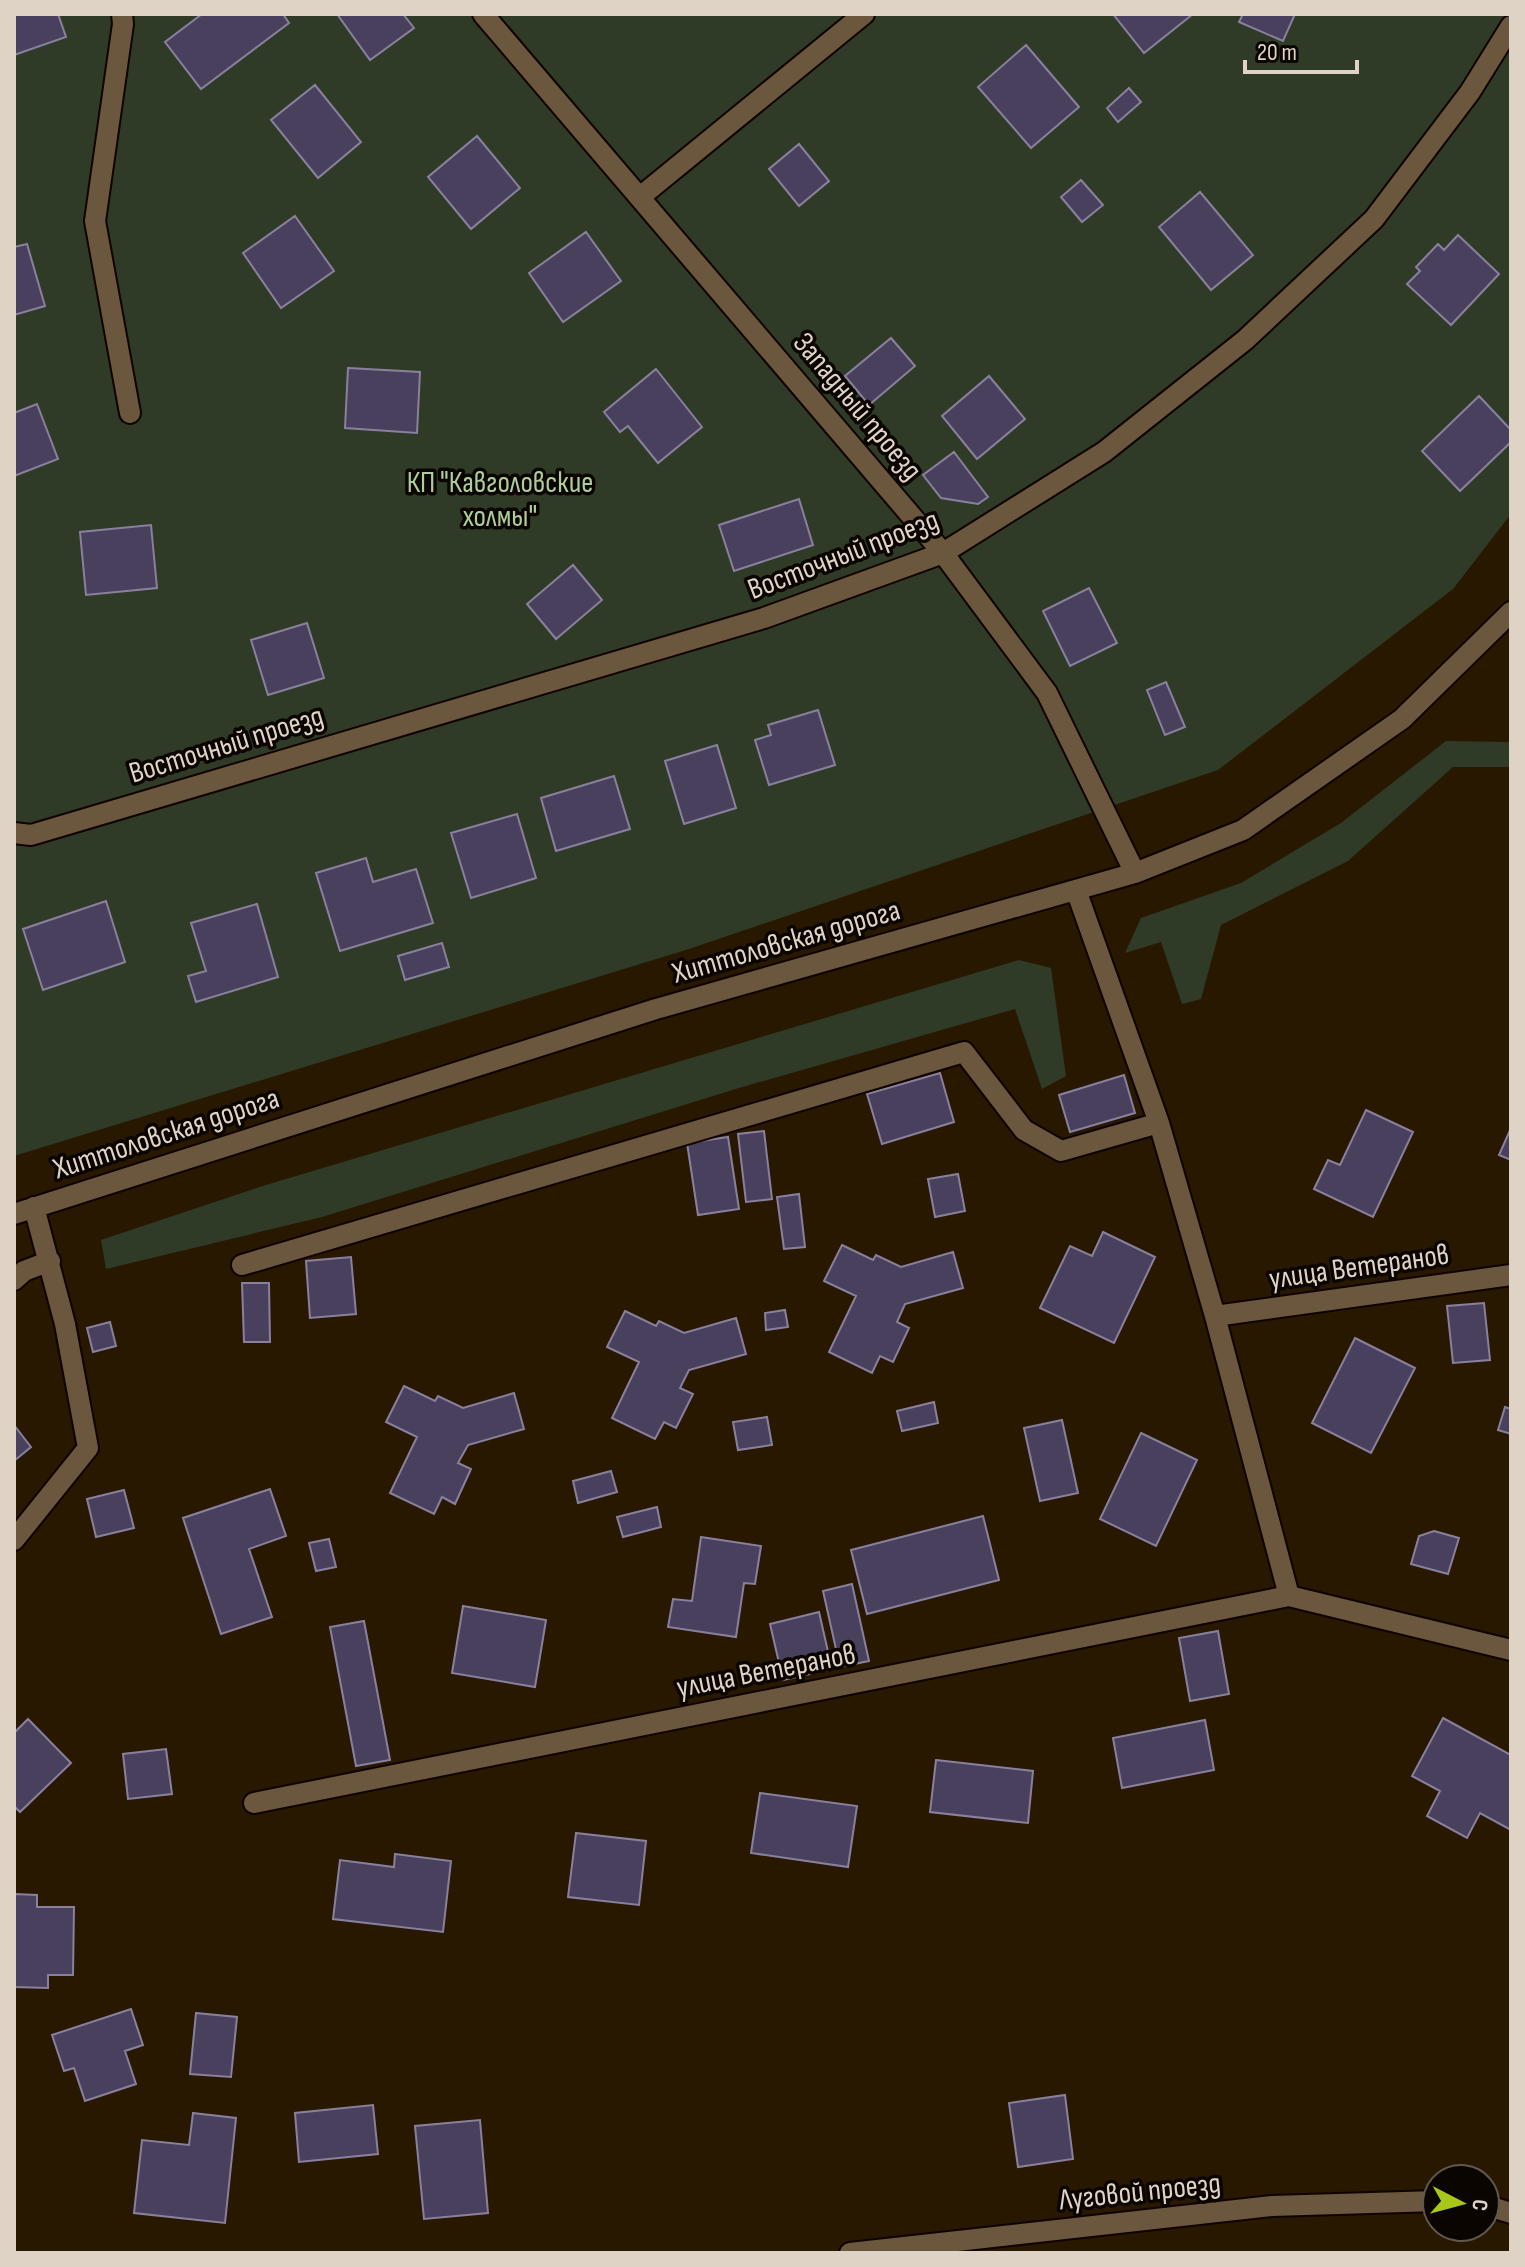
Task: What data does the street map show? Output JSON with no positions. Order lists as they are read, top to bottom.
{
  "streets": {
    "street": [
      "Западный проезд",
      "Восточный проезд",
      "Хиттоловская дорога",
      "улица Ветеранов",
      "Луговой проезд"
    ]
  },
  "crossings": [
    ["Западный проезд", "Восточный проезд"],
    ["Западный проезд", "Хиттоловская дорога"]
  ],
  "parks": ["КП \"Кавголовские холмы\""],
  "scale_bar": "20 m",
  "north": "right"
}
